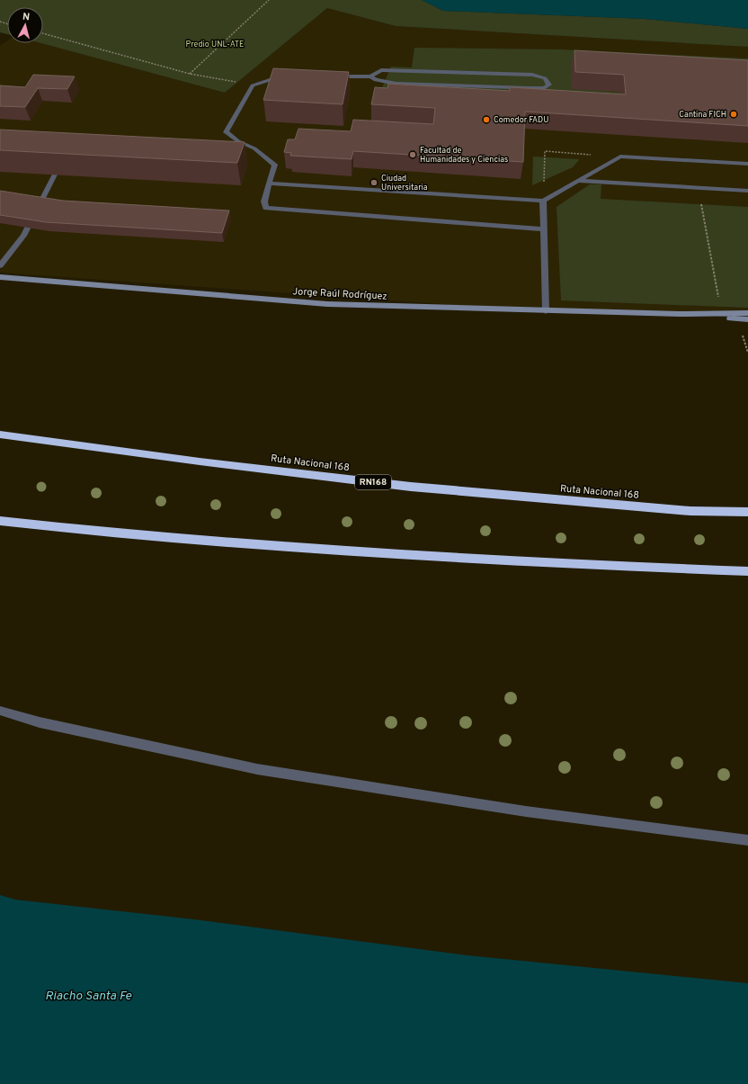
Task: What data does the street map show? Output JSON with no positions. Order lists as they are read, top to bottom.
{
  "streets": {
    "highway": ["Ruta Nacional 168", "RN168"],
    "main road": ["Jorge Raúl Rodríguez"]
  },
  "water": ["Riacho Santa Fe"],
  "parks": ["Predio UNL-ATE"],
  "places": [
    "Cantina FICH",
    "Comedor FADU",
    "Facultad de Humanidades y Ciencias",
    "Ciudad Universitaria"
  ],
  "north": "top"
}
